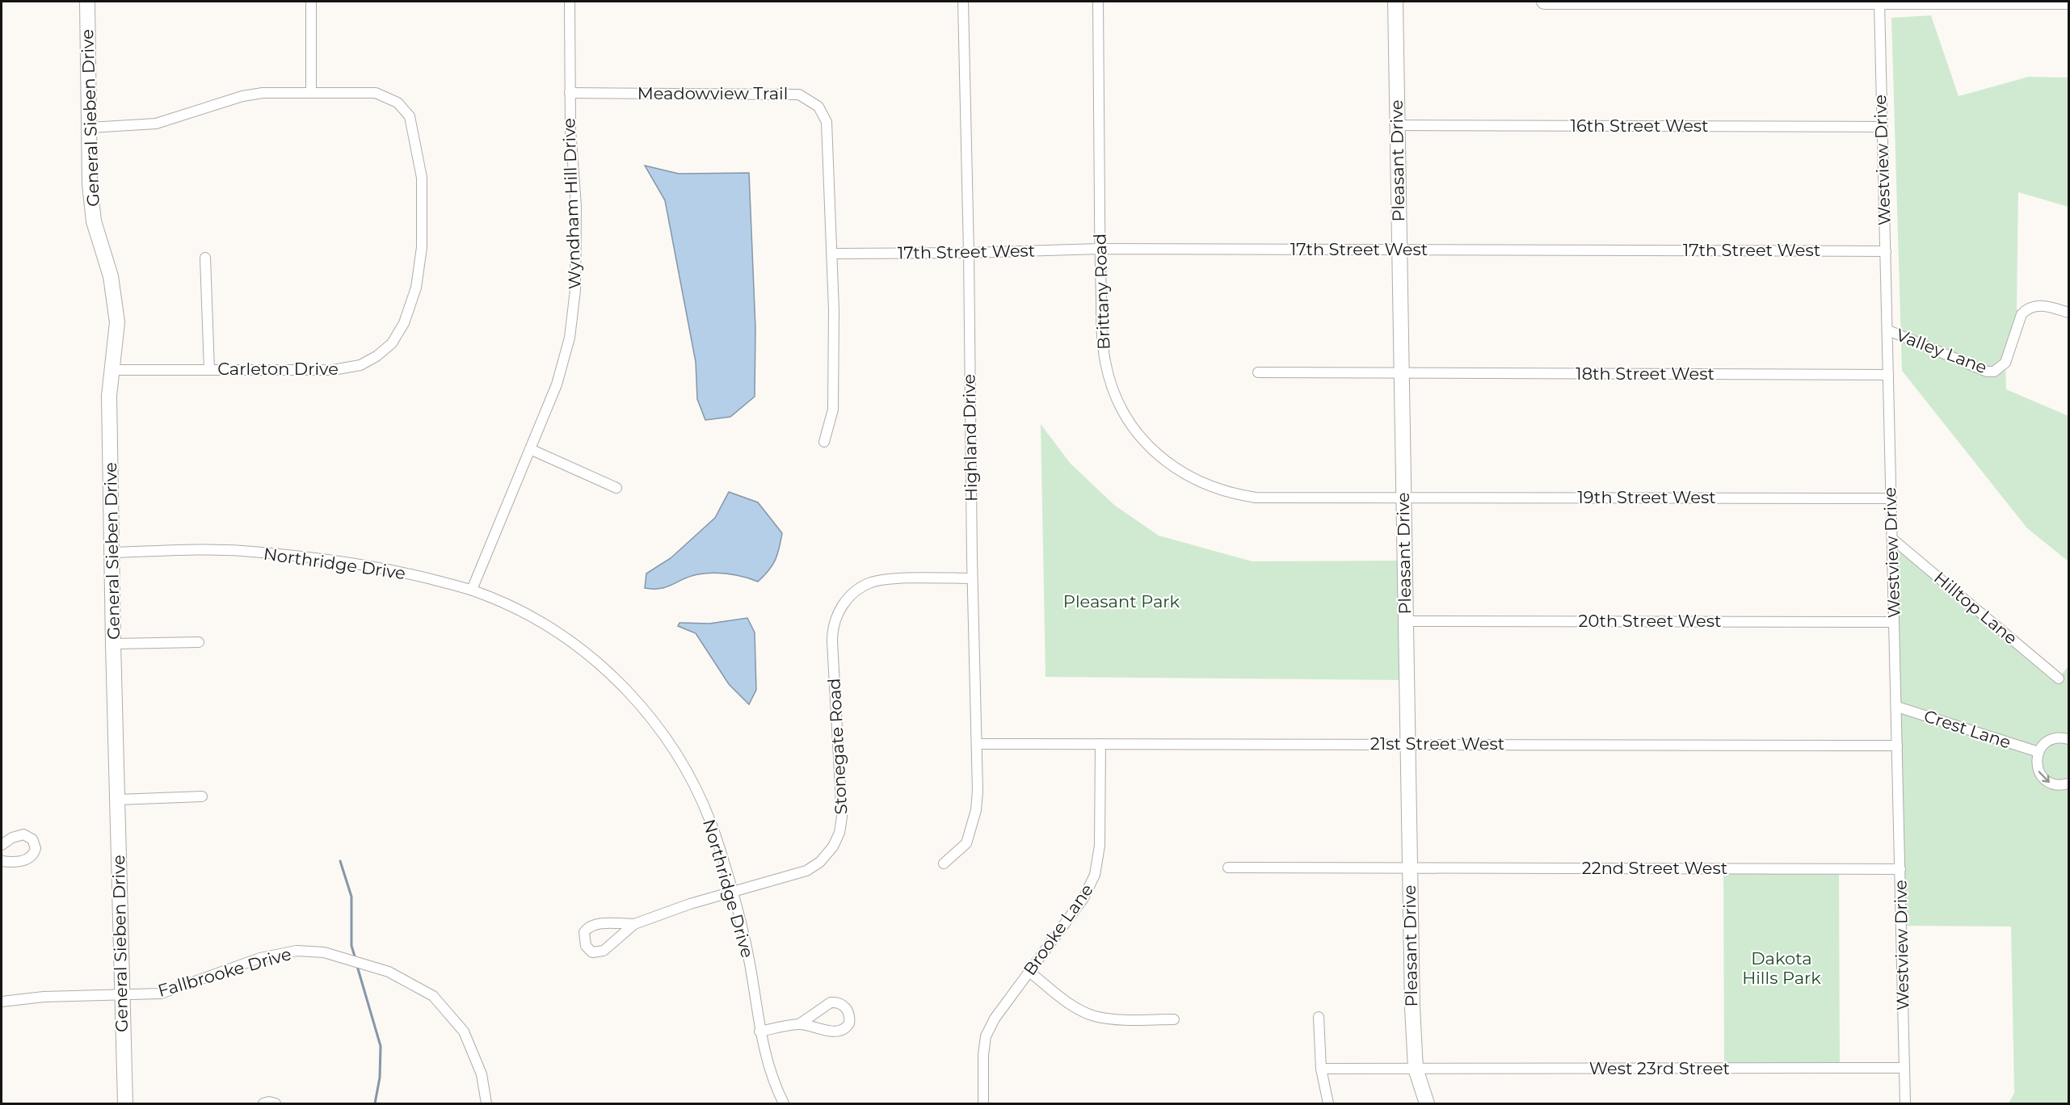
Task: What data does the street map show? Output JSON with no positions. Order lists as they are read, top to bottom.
{
  "streets": {
    "street": [
      "Meadowview Trail",
      "General Sieben Drive",
      "16th Street West",
      "Westview Drive",
      "Pleasant Drive",
      "Wyndham Hill Drive",
      "17th Street West",
      "Brittany Road",
      "Valley Lane",
      "Carleton Drive",
      "18th Street West",
      "Highland Drive",
      "19th Street West",
      "Northridge Drive",
      "Hilltop Lane",
      "20th Street West",
      "Crest Lane",
      "21st Street West",
      "Stonegate Road",
      "22nd Street West",
      "Brooke Lane",
      "Fallbrooke Drive",
      "West 23rd Street"
    ]
  },
  "crossings": [
    ["Meadowview Trail", "Wyndham Hill Drive"],
    ["Meadowview Trail", "17th Street West"],
    ["General Sieben Drive", "Carleton Drive"],
    ["General Sieben Drive", "Northridge Drive"],
    ["General Sieben Drive", "Fallbrooke Drive"],
    ["16th Street West", "Westview Drive"],
    ["16th Street West", "Pleasant Drive"],
    ["Westview Drive", "17th Street West"],
    ["Westview Drive", "Valley Lane"],
    ["Westview Drive", "18th Street West"],
    ["Westview Drive", "19th Street West"],
    ["Westview Drive", "Hilltop Lane"],
    ["Westview Drive", "20th Street West"],
    ["Westview Drive", "Crest Lane"],
    ["Westview Drive", "21st Street West"],
    ["Westview Drive", "22nd Street West"],
    ["Westview Drive", "West 23rd Street"],
    ["Pleasant Drive", "17th Street West"],
    ["Pleasant Drive", "Brittany Road"],
    ["Pleasant Drive", "18th Street West"],
    ["Pleasant Drive", "19th Street West"],
    ["Pleasant Drive", "20th Street West"],
    ["Pleasant Drive", "21st Street West"],
    ["Pleasant Drive", "22nd Street West"],
    ["Pleasant Drive", "West 23rd Street"],
    ["Wyndham Hill Drive", "Northridge Drive"],
    ["17th Street West", "Brittany Road"],
    ["17th Street West", "Highland Drive"],
    ["Brittany Road", "19th Street West"],
    ["Highland Drive", "21st Street West"],
    ["Highland Drive", "Stonegate Road"],
    ["Northridge Drive", "Stonegate Road"],
    ["21st Street West", "Brooke Lane"]
  ],
  "parks": ["Pleasant Park", "Dakota Hills Park"]
}
